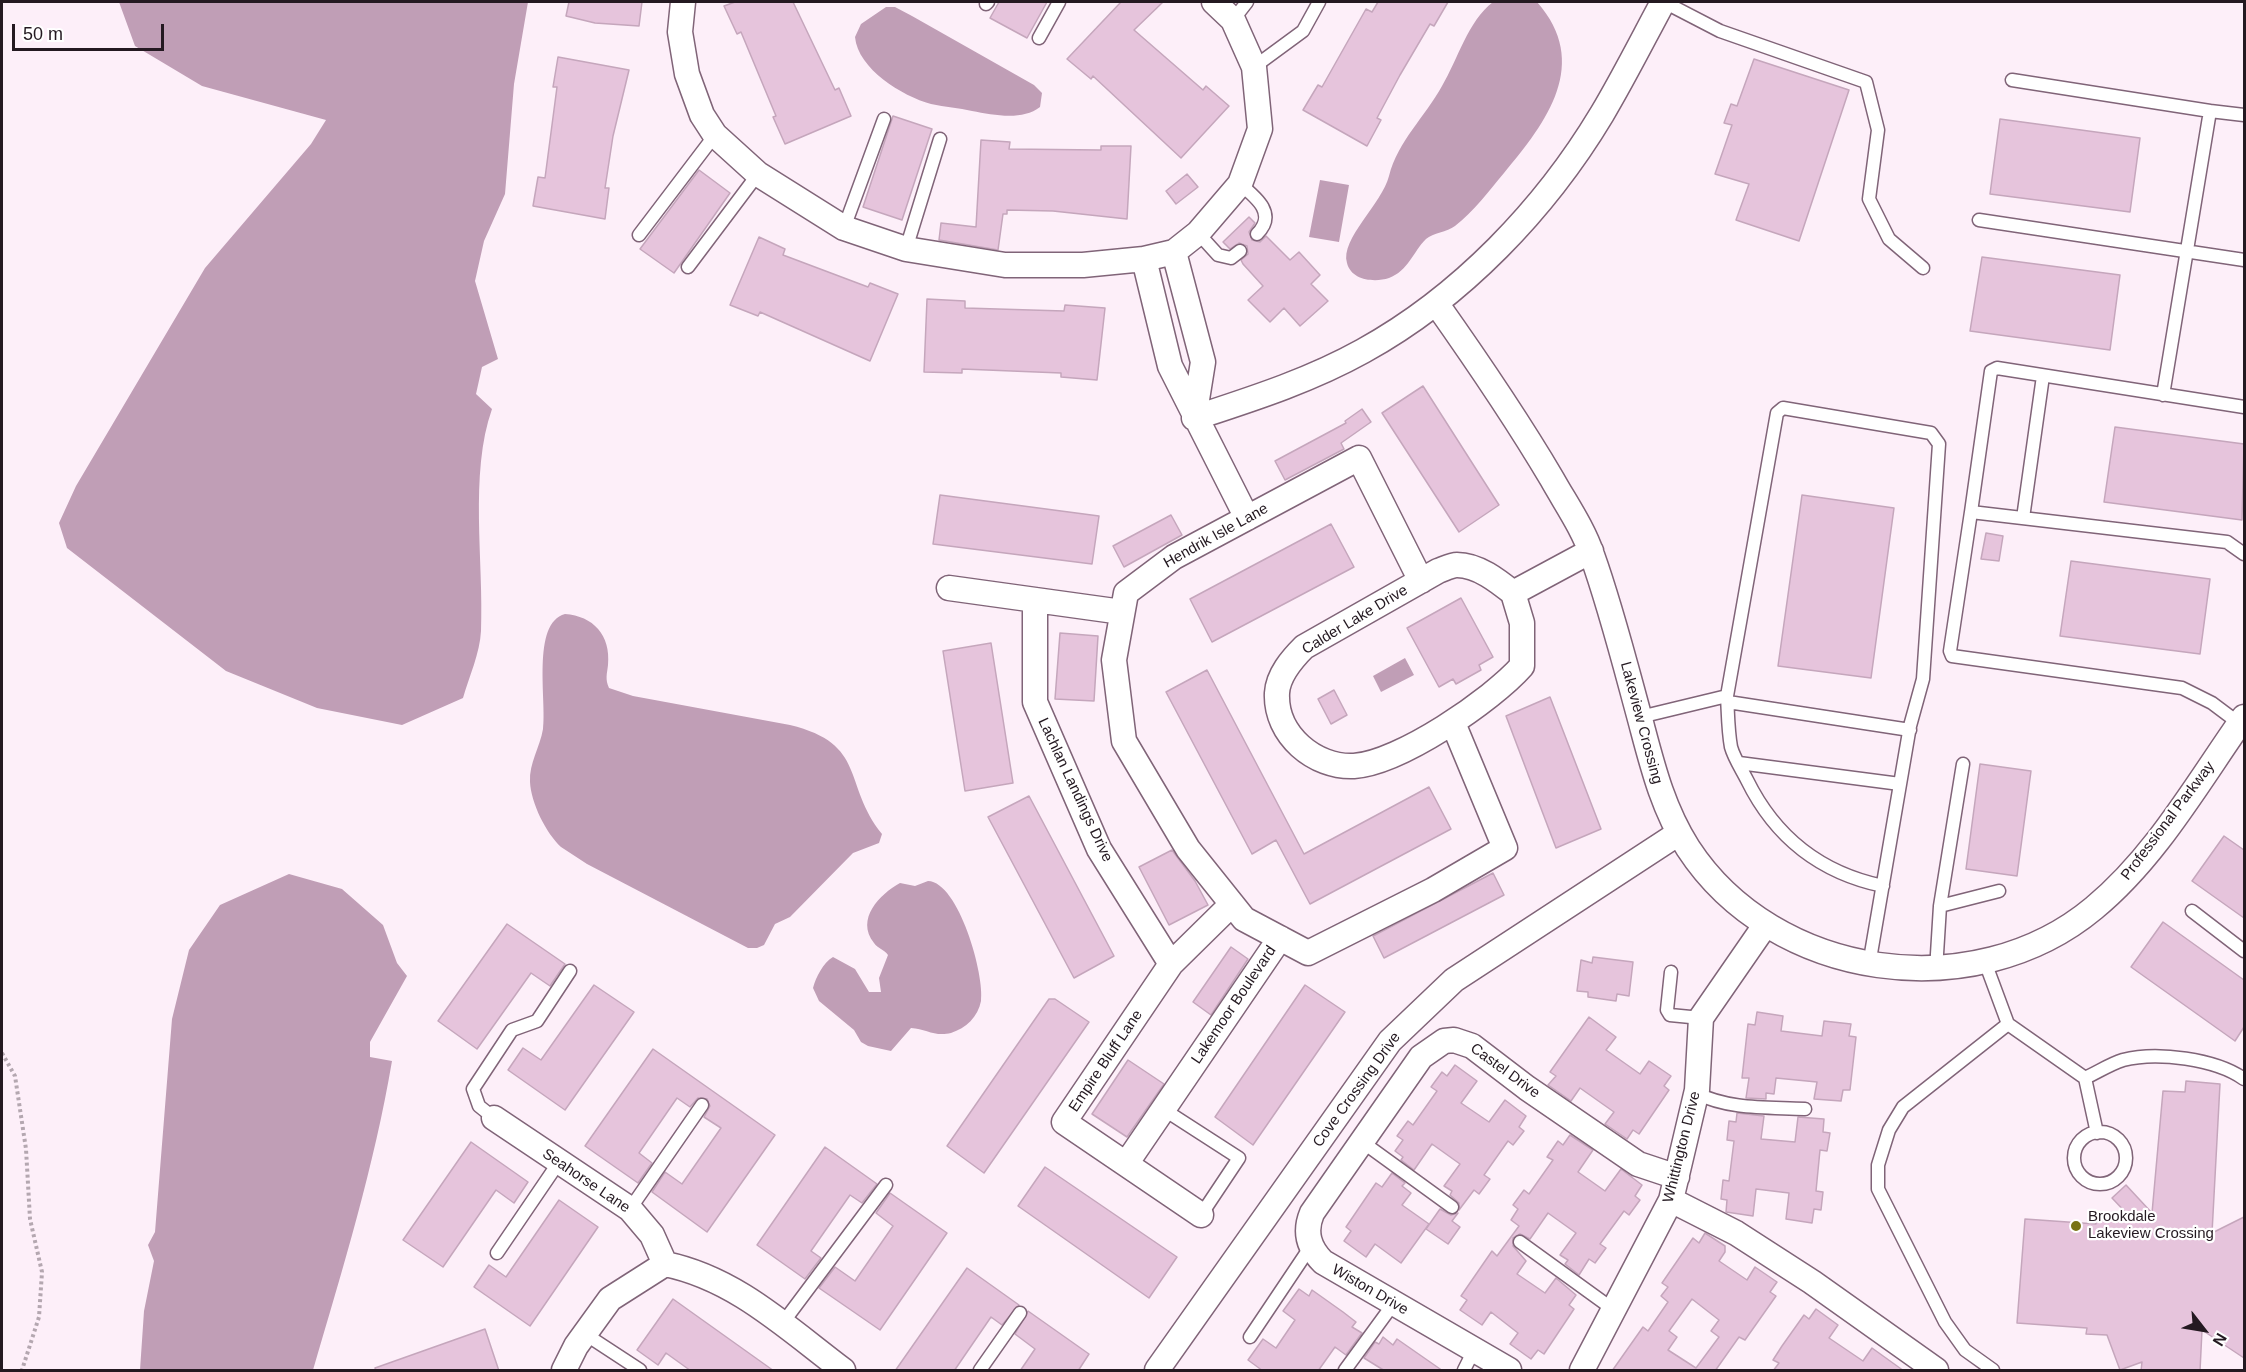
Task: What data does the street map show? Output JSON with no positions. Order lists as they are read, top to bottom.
{
  "streets": {
    "street": [
      "Hendrik Isle Lane",
      "Calder Lake Drive",
      "Lakeview Crossing",
      "Lachlan Landings Drive",
      "Professional Parkway",
      "Lakemoor Boulevard",
      "Empire Bluff Lane",
      "Castel Drive",
      "Cove Crossing Drive",
      "Whittington Drive",
      "Seahorse Lane",
      "Wiston Drive"
    ]
  },
  "crossings": [
    ["Hendrik Isle Lane", "Calder Lake Drive"],
    ["Hendrik Isle Lane", "Lakemoor Boulevard"],
    ["Hendrik Isle Lane", "Empire Bluff Lane"],
    ["Calder Lake Drive", "Lakemoor Boulevard"],
    ["Lakeview Crossing", "Professional Parkway"],
    ["Lakeview Crossing", "Cove Crossing Drive"],
    ["Lachlan Landings Drive", "Empire Bluff Lane"],
    ["Lakemoor Boulevard", "Empire Bluff Lane"],
    ["Castel Drive", "Whittington Drive"]
  ],
  "places": ["Brookdale Lakeview Crossing"],
  "scale_bar": "50 m",
  "north": "bottom right"
}
